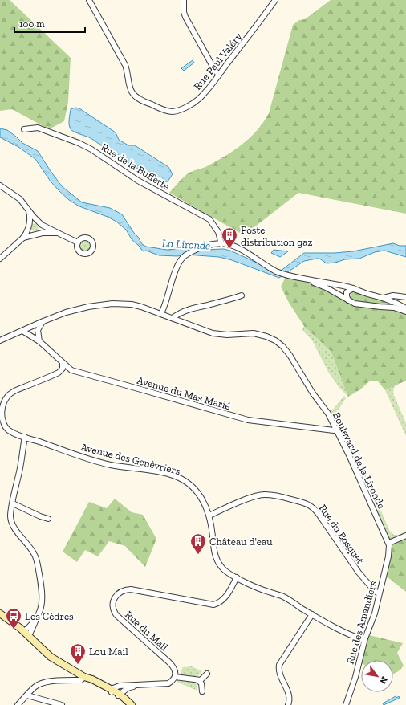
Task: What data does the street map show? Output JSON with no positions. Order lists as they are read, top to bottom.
{
  "streets": {
    "street": [
      "Rue Paul Valéry",
      "Rue de la Buffette",
      "Avenue du Mas Marié",
      "Avenue des Genèvriers",
      "Boulevard de la Lironde",
      "Rue du Bosquet",
      "Rue des Amandiers",
      "Rue du Mail"
    ]
  },
  "crossings": [
    ["Avenue du Mas Marié", "Avenue des Genèvriers"],
    ["Avenue du Mas Marié", "Boulevard de la Lironde"],
    ["Avenue des Genèvriers", "Rue du Bosquet"],
    ["Avenue des Genèvriers", "Rue des Amandiers"],
    ["Avenue des Genèvriers", "Rue du Mail"],
    ["Boulevard de la Lironde", "Rue des Amandiers"],
    ["Rue du Bosquet", "Rue des Amandiers"]
  ],
  "water": ["La Lironde"],
  "places": {
    "building": ["Poste distribution gaz", "Château d'eau", "Lou Mail"],
    "bus stop": ["Les Cèdres"]
  },
  "scale_bar": "100 m",
  "north": "bottom right"
}
